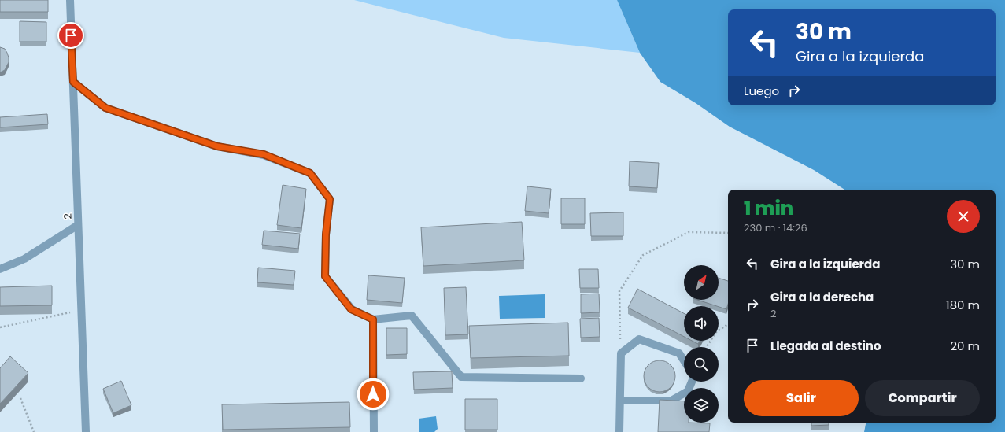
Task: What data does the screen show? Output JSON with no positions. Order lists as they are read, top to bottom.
{
  "streets": {
    "street": ["2"]
  },
  "north": "top right",
  "page": {
    "turn": ["30 m", "Gira a la izquierda"],
    "then": "Luego",
    "heading": ["1 min", "230 m · 14:26"],
    "list": [
      {
        "name": "Gira a la izquierda",
        "value": "30 m"
      },
      {
        "name": "Gira a la derecha",
        "note": "2",
        "value": "180 m"
      },
      {
        "name": "Llegada al destino",
        "value": "20 m"
      }
    ],
    "buttons": ["Salir", "Compartir"]
  }
}
